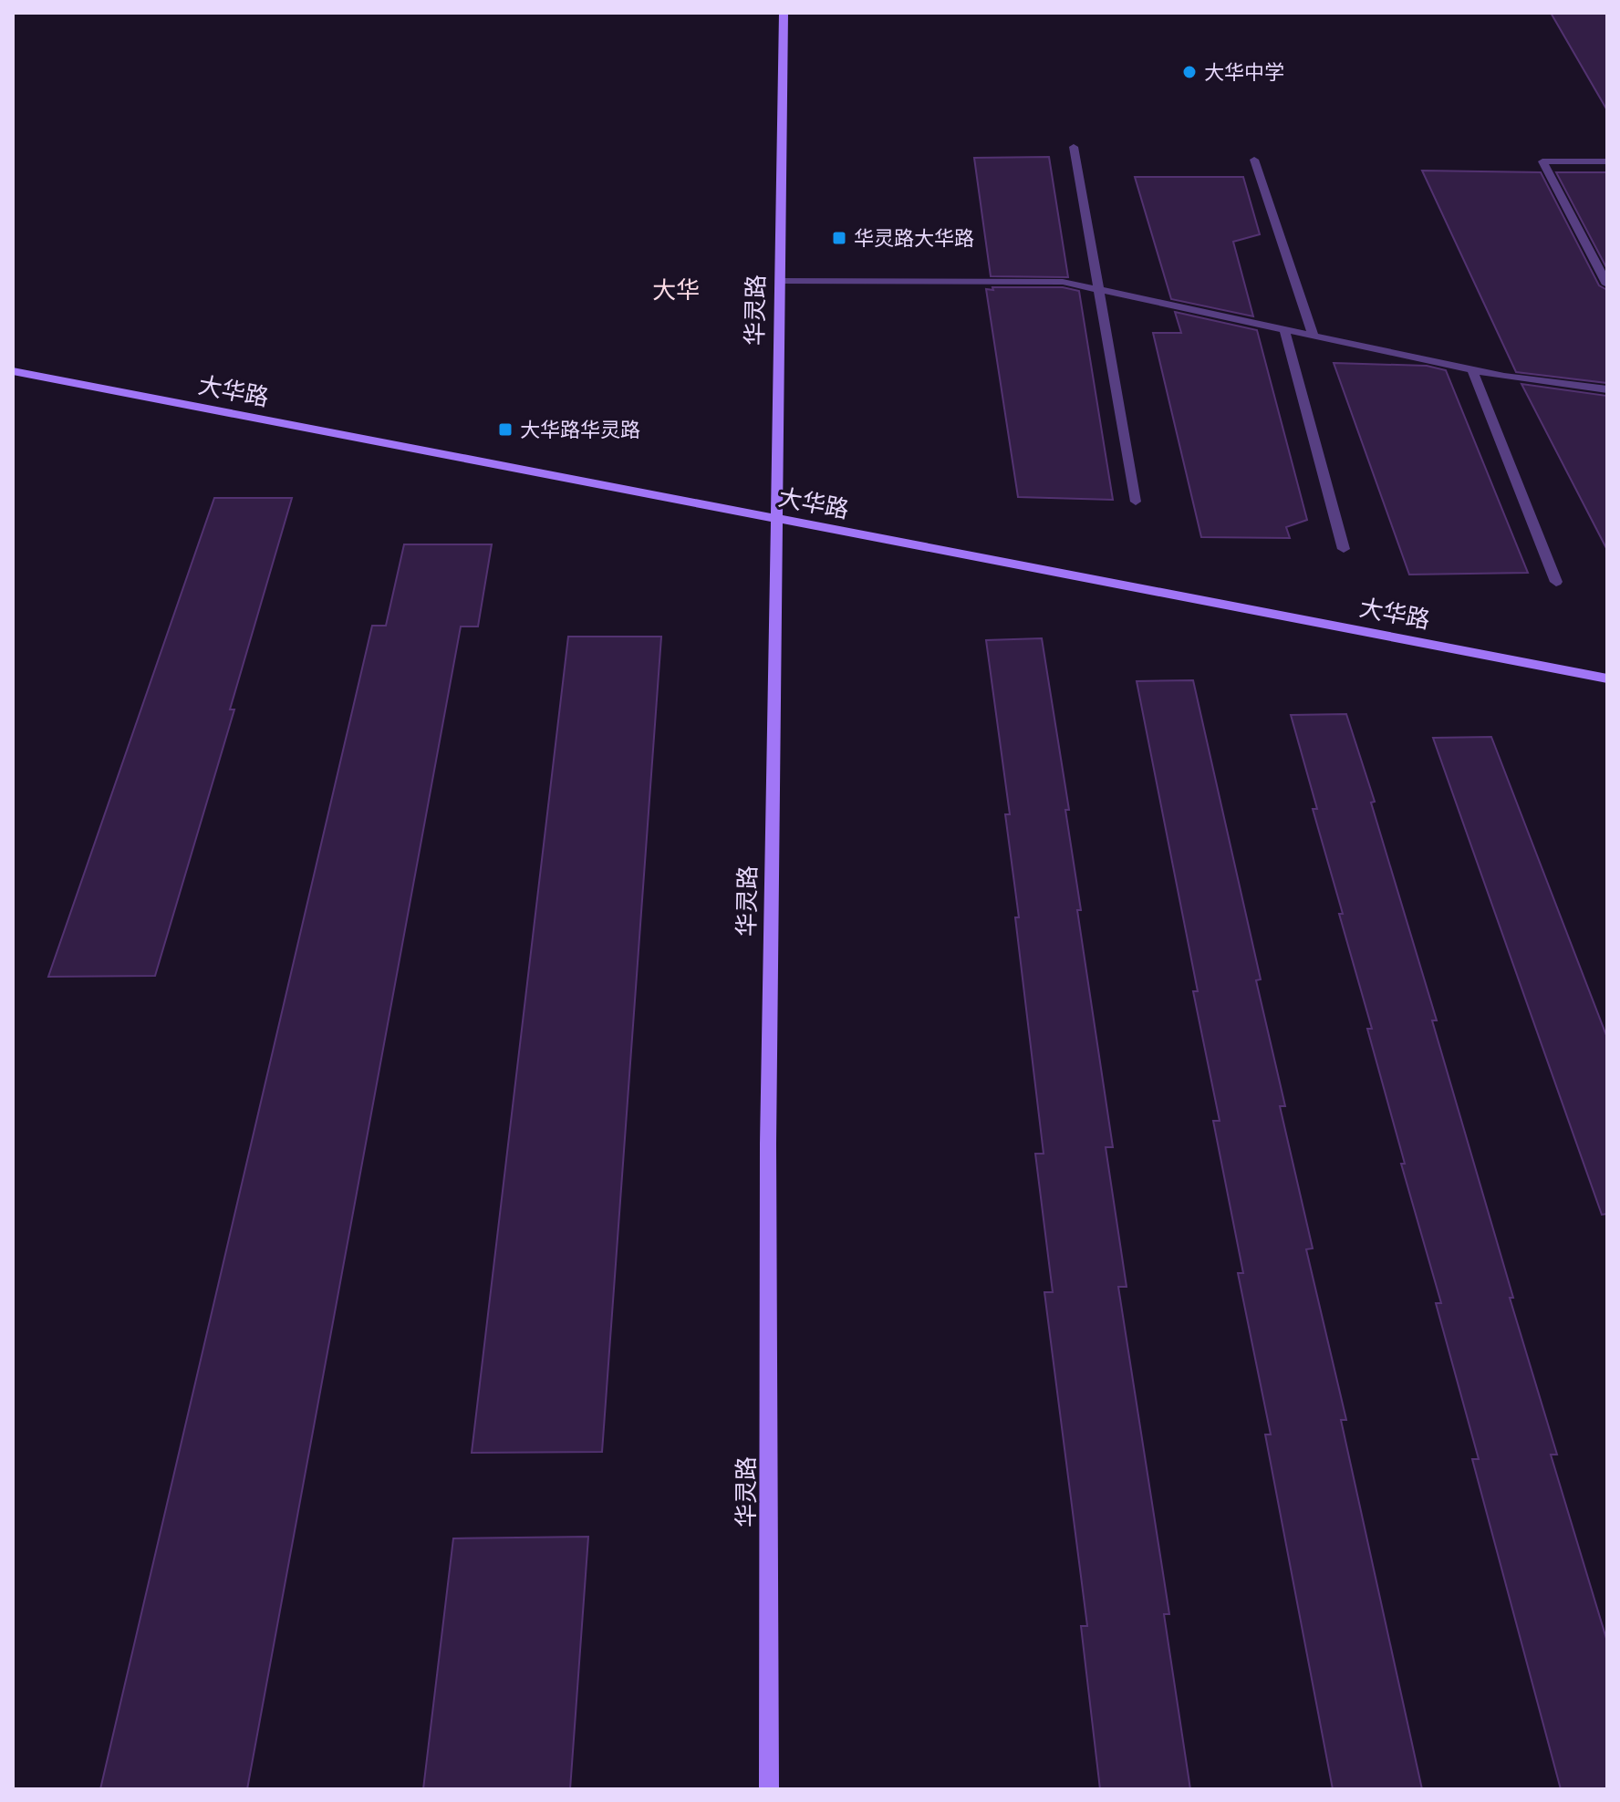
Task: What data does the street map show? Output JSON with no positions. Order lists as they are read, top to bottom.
{
  "streets": {
    "main road": ["华灵路", "大华路"]
  },
  "crossings": [
    ["华灵路", "大华路"]
  ],
  "districts": ["大华"],
  "places": {
    "other": ["大华中学"],
    "transit": ["华灵路大华路", "大华路华灵路"]
  }
}
